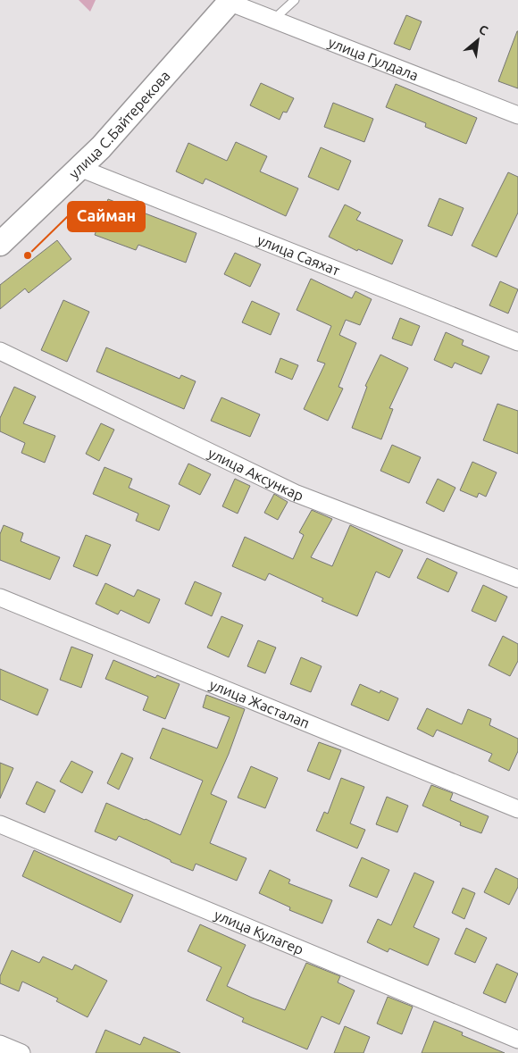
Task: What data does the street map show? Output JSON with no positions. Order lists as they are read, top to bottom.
{
  "streets": {
    "main road": ["улица С.Байтерекова"],
    "street": [
      "улица Гулдала",
      "улица Саяхат",
      "улица Аксункар",
      "улица Жасталап",
      "улица Кулагер"
    ]
  },
  "crossings": [
    ["улица Гулдала", "улица С.Байтерекова"],
    ["улица С.Байтерекова", "улица Саяхат"]
  ],
  "places": ["Сайман"],
  "north": "top right"
}
